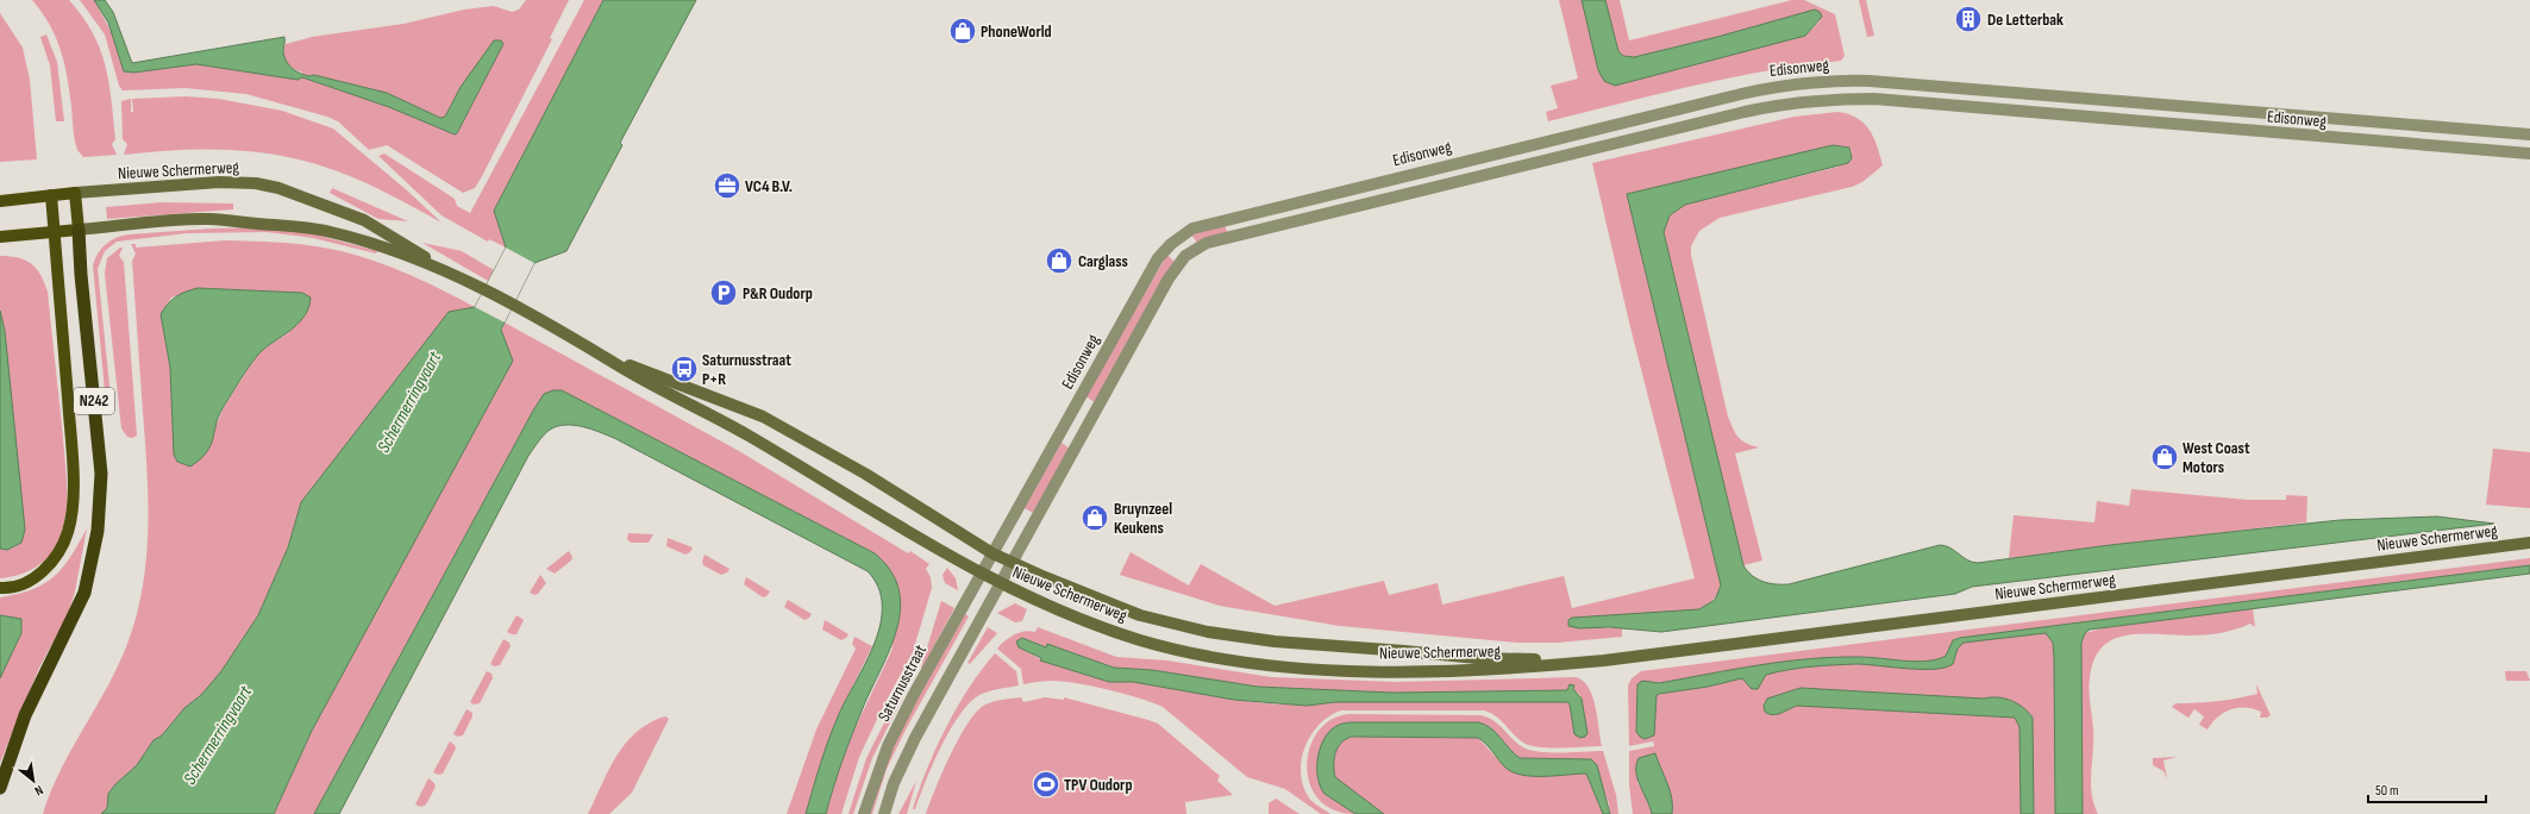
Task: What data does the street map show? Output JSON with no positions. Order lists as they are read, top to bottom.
{
  "streets": {
    "highway": ["N242"],
    "main road": ["Nieuwe Schermerweg"],
    "street": ["Edisonweg", "Saturnusstraat"]
  },
  "crossings": [
    ["Edisonweg", "Nieuwe Schermerweg"],
    ["Edisonweg", "Saturnusstraat"],
    ["Nieuwe Schermerweg", "N242"],
    ["Nieuwe Schermerweg", "Saturnusstraat"]
  ],
  "water": ["Schermerringvaart"],
  "places": {
    "building": ["De Letterbak"],
    "shop": [
      "PhoneWorld",
      "Carglass",
      "West Coast Motors",
      "Bruynzeel Keukens"
    ],
    "office": ["VC4 B.V."],
    "parking": ["P&R Oudorp"],
    "bus stop": ["Saturnusstraat P+R"],
    "sports": ["TPV Oudorp"]
  },
  "scale_bar": "50 m",
  "north": "bottom right"
}
